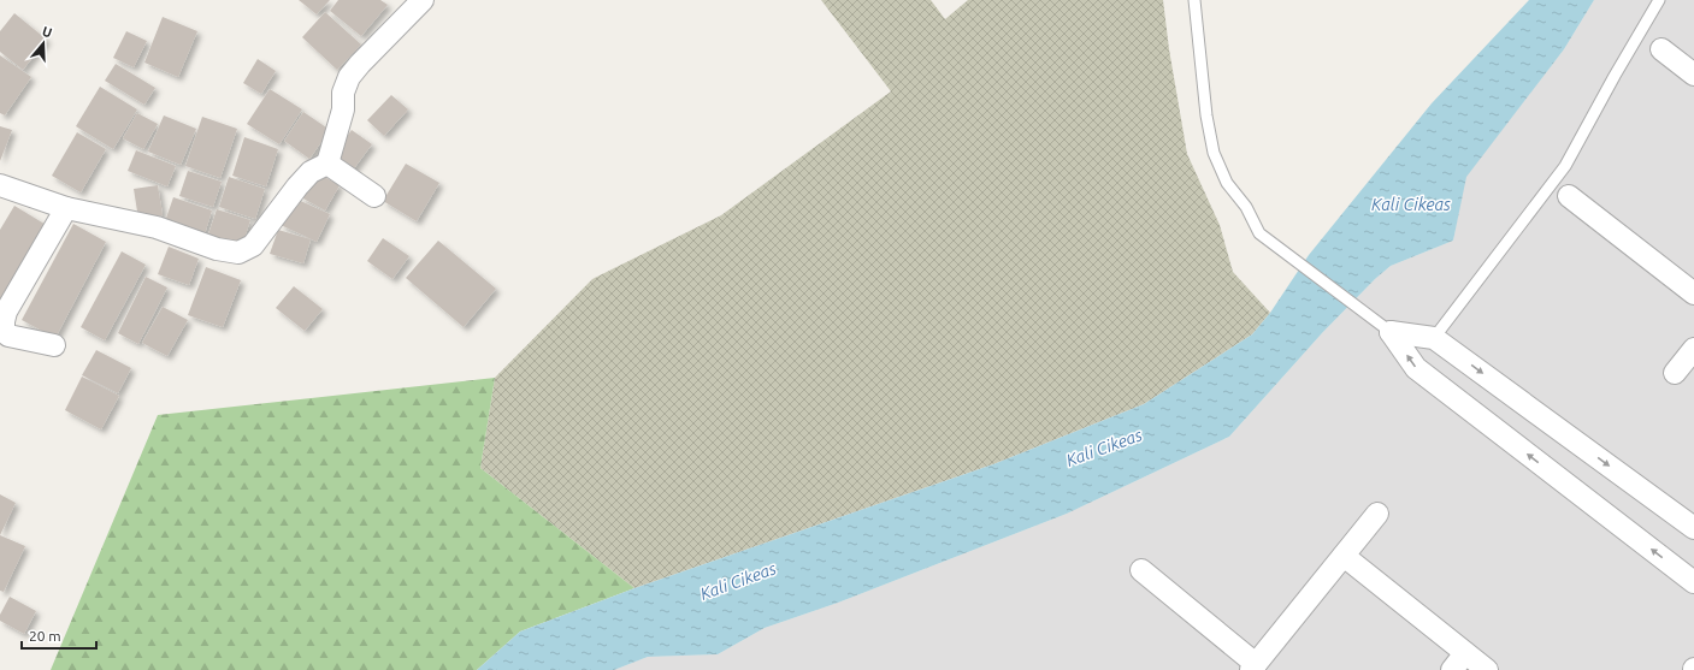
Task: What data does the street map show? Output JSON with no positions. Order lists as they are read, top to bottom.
{
  "water": ["Kali Cikeas"],
  "scale_bar": "20 m",
  "north": "top"
}
